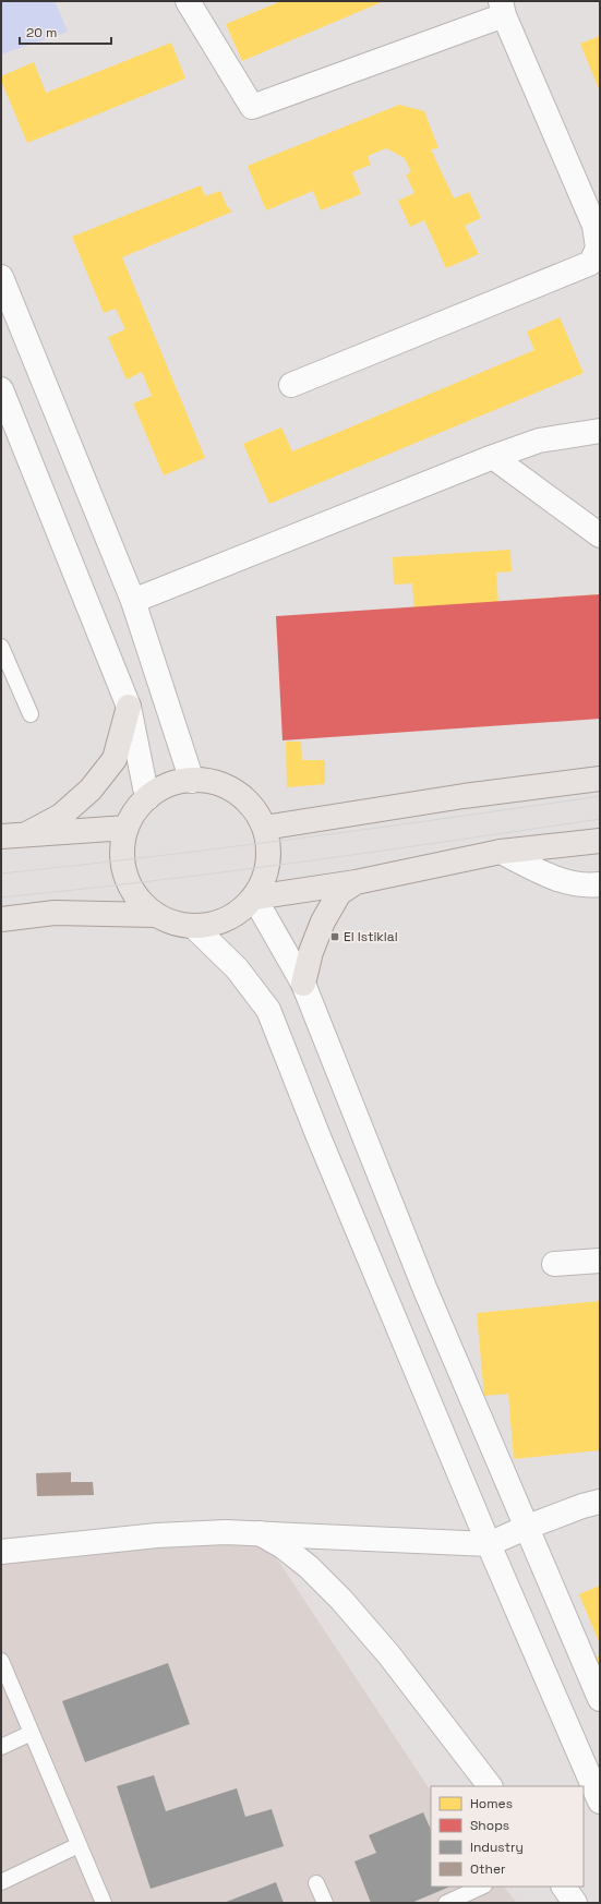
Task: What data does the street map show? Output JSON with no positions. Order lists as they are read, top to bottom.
{
  "places": {
    "transit": ["El Istiklal"]
  },
  "legend": [
    "Homes",
    "Shops",
    "Industry",
    "Other"
  ],
  "scale_bar": "20 m"
}
